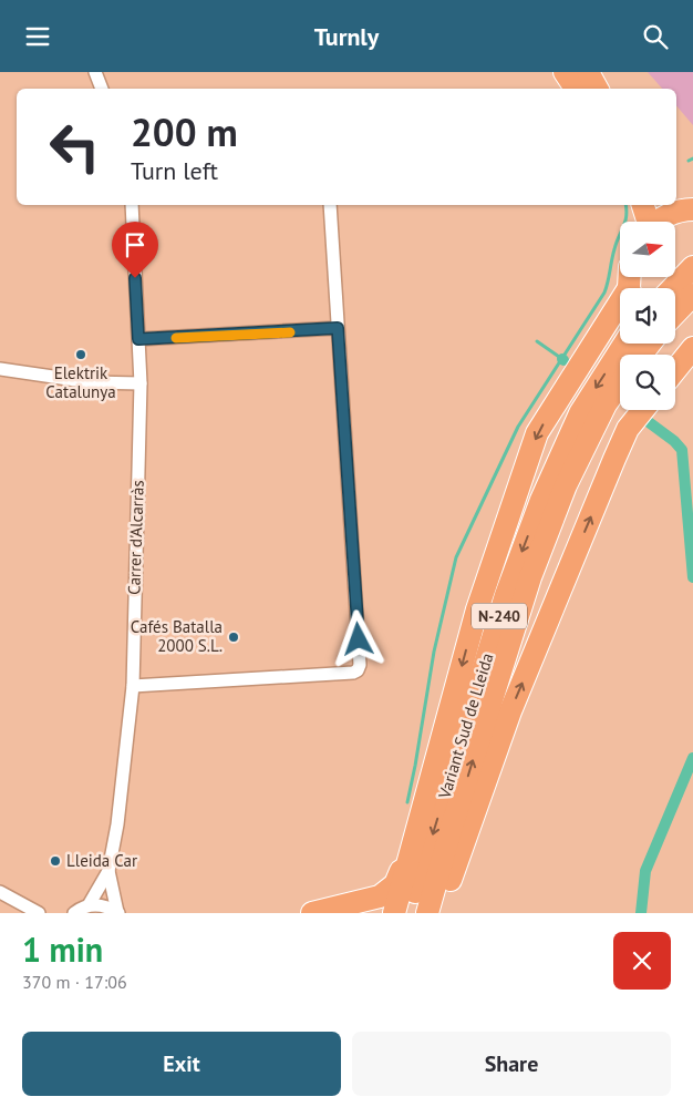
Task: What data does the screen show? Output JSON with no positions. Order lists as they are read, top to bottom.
{
  "streets": {
    "highway": ["N-240", "Variant Sud de Lleida"],
    "street": ["Carrer d'Alcarràs"]
  },
  "places": ["Elektrik Catalunya", "Cafés Batalla 2000 S.L.", "Lleida Car"],
  "north": "right",
  "page": {
    "header": "Turnly",
    "turn": ["200 m", "Turn left"],
    "heading": ["1 min", "370 m · 17:06"],
    "buttons": ["Exit", "Share"]
  }
}
